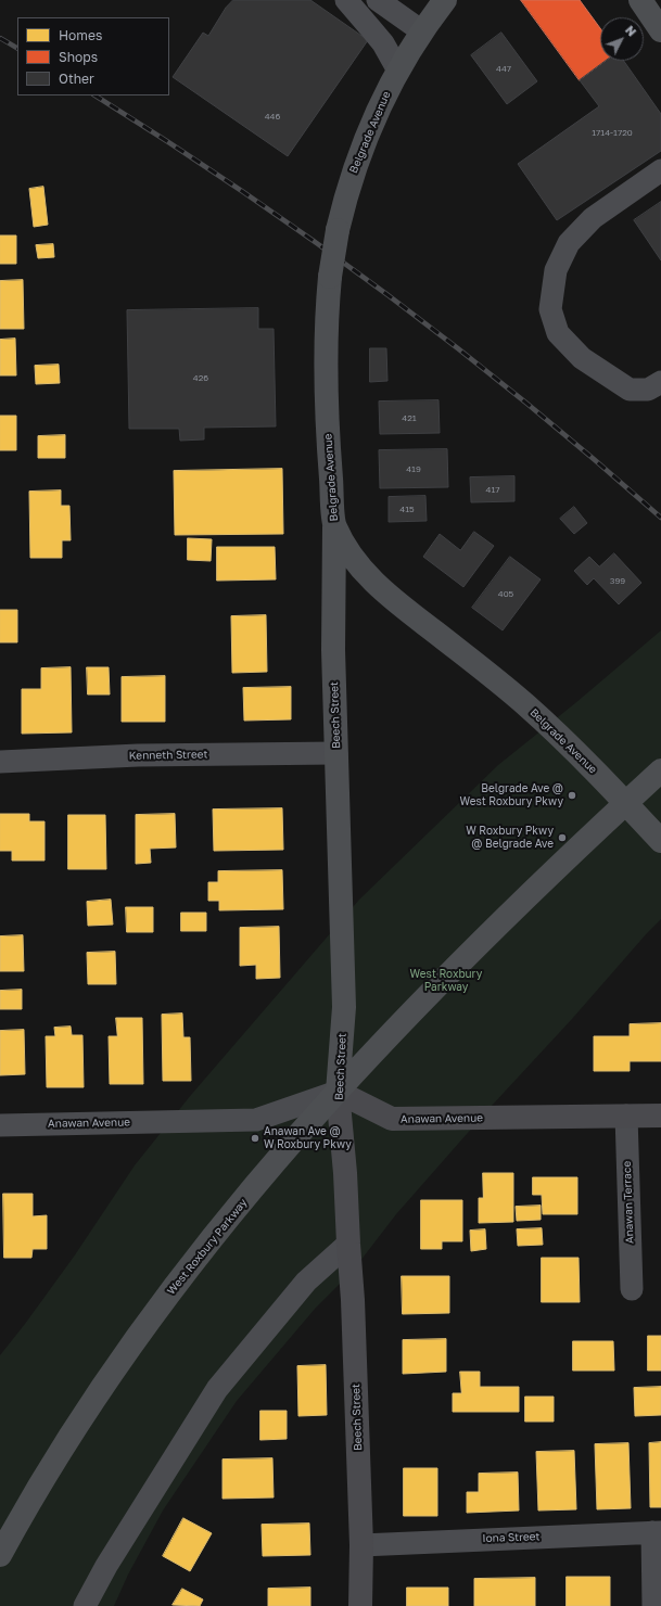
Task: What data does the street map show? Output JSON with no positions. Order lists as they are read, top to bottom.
{
  "streets": {
    "main road": ["Belgrade Avenue", "Beech Street", "West Roxbury Parkway"],
    "street": [
      "Kenneth Street",
      "Anawan Avenue",
      "Anawan Terrace",
      "Iona Street"
    ]
  },
  "crossings": [
    ["Belgrade Avenue", "Beech Street"],
    ["Belgrade Avenue", "West Roxbury Parkway"],
    ["Beech Street", "Kenneth Street"],
    ["Beech Street", "Anawan Avenue"],
    ["Beech Street", "West Roxbury Parkway"],
    ["Beech Street", "Iona Street"],
    ["Anawan Avenue", "Anawan Terrace"],
    ["Anawan Avenue", "West Roxbury Parkway"]
  ],
  "parks": ["West Roxbury Parkway"],
  "places": ["Belgrade Ave @ West Roxbury Pkwy", "W Roxbury Pkwy @ Belgrade Ave", "Anawan Ave @ W Roxbury Pkwy"],
  "house_numbers": [
    "447",
    "446",
    "1714-1720",
    "426",
    "421",
    "419",
    "417",
    "415",
    "399",
    "405"
  ],
  "legend": ["Homes", "Shops", "Other"],
  "north": "top right"
}
